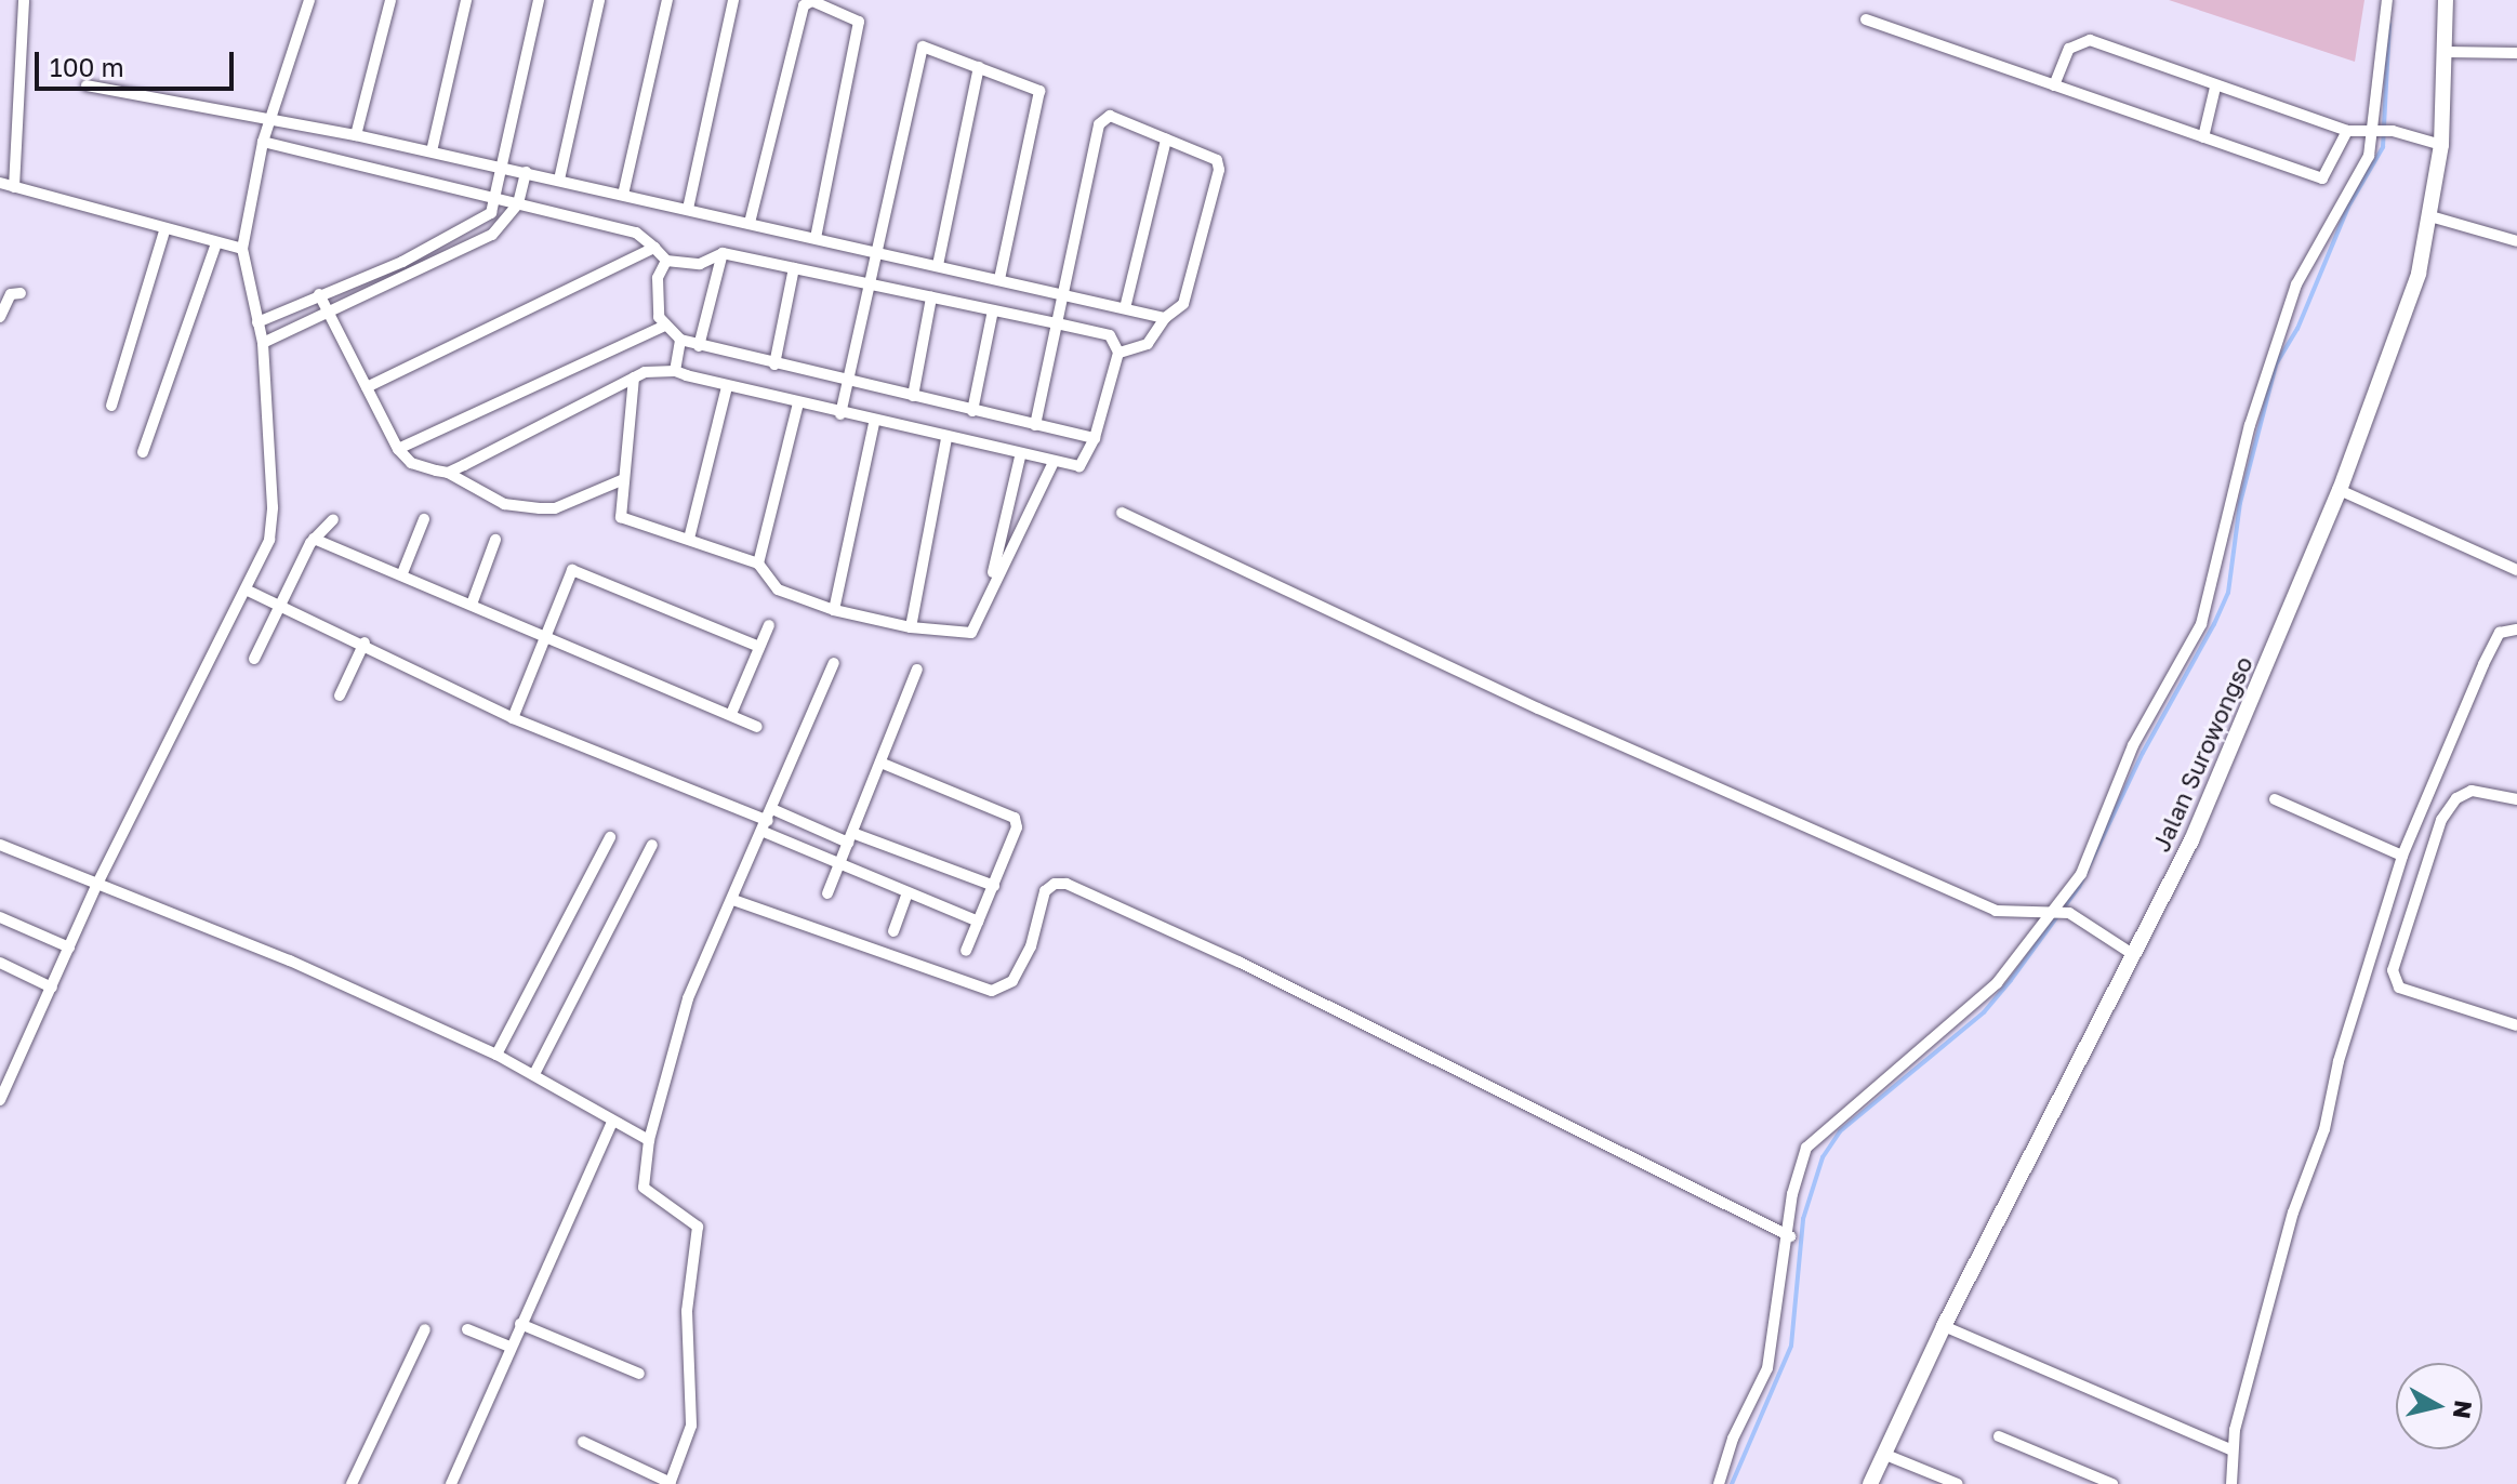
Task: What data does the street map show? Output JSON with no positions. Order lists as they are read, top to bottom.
{
  "streets": {
    "street": ["Jalan Surowongso"]
  },
  "scale_bar": "100 m",
  "north": "right"
}
